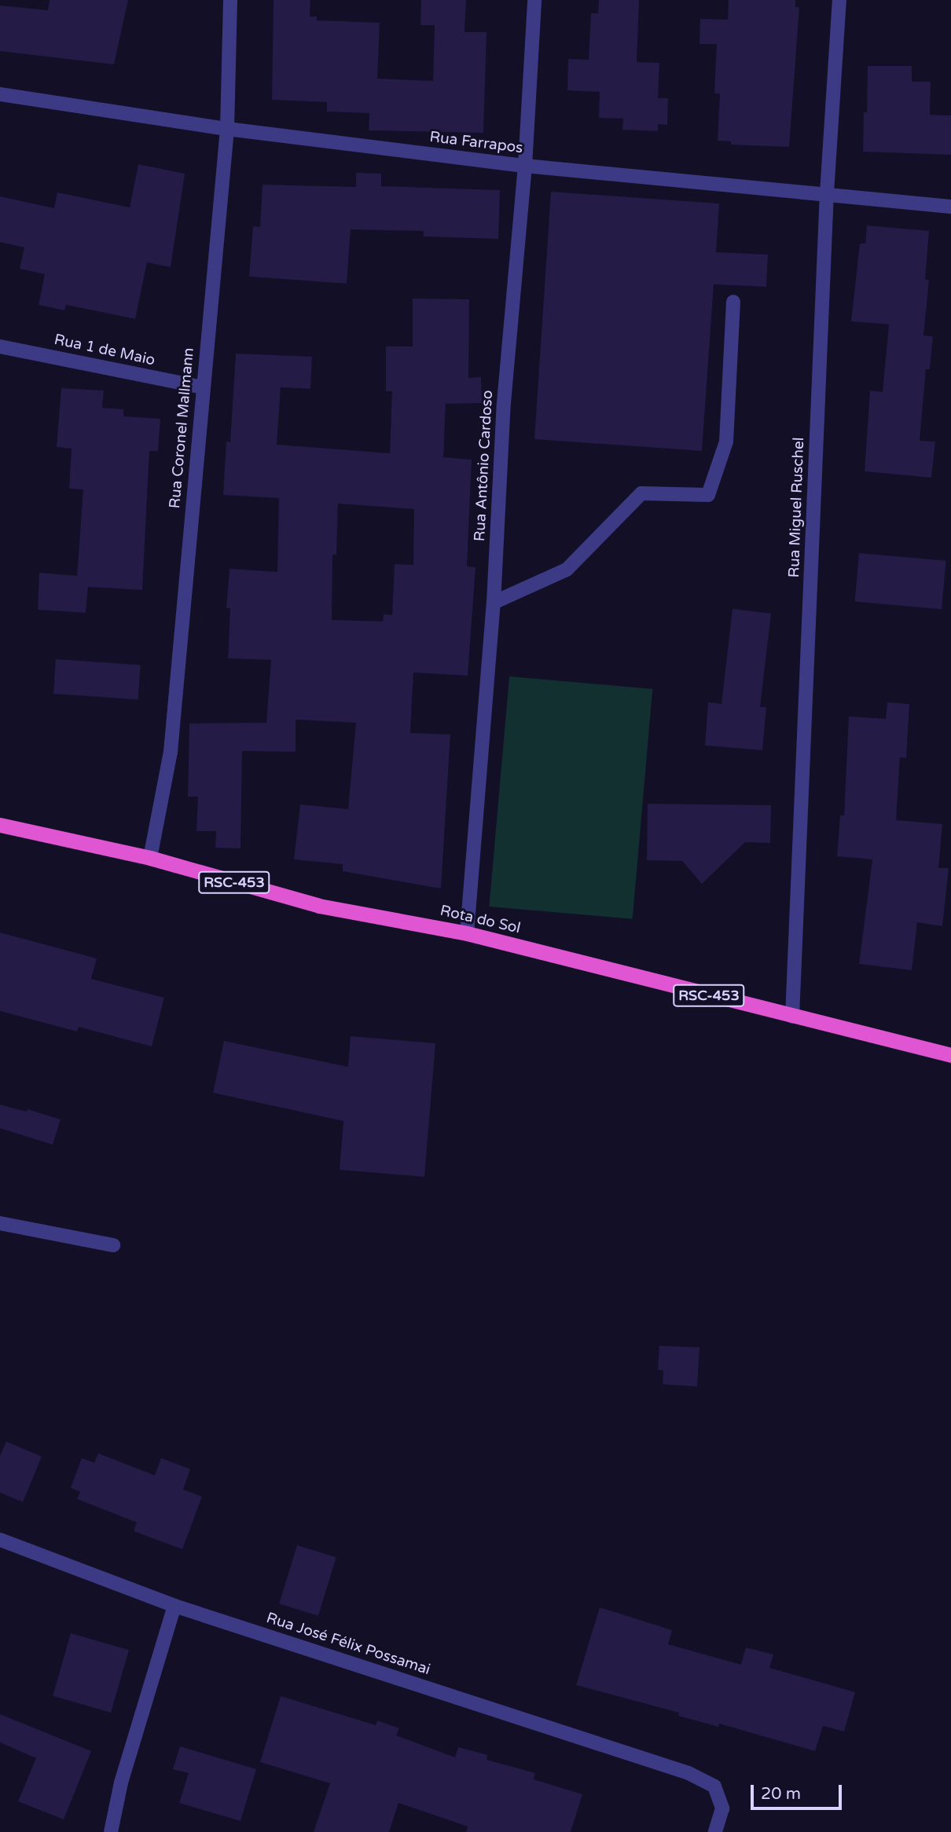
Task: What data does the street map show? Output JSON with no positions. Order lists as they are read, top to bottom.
{
  "streets": {
    "highway": ["RSC-453", "Rota do Sol"],
    "street": [
      "Rua Farrapos",
      "Rua 1 de Maio",
      "Rua Coronel Mallmann",
      "Rua Antônio Cardoso",
      "Rua Miguel Ruschel",
      "Rua José Félix Possamai"
    ]
  },
  "crossings": [
    ["Rua Farrapos", "Rua Coronel Mallmann"],
    ["Rua Farrapos", "Rua Antônio Cardoso"],
    ["Rua Farrapos", "Rua Miguel Ruschel"],
    ["Rua 1 de Maio", "Rua Coronel Mallmann"],
    ["Rua Coronel Mallmann", "Rota do Sol"],
    ["Rua Antônio Cardoso", "Rota do Sol"],
    ["Rua Miguel Ruschel", "Rota do Sol"]
  ],
  "scale_bar": "20 m"
}
